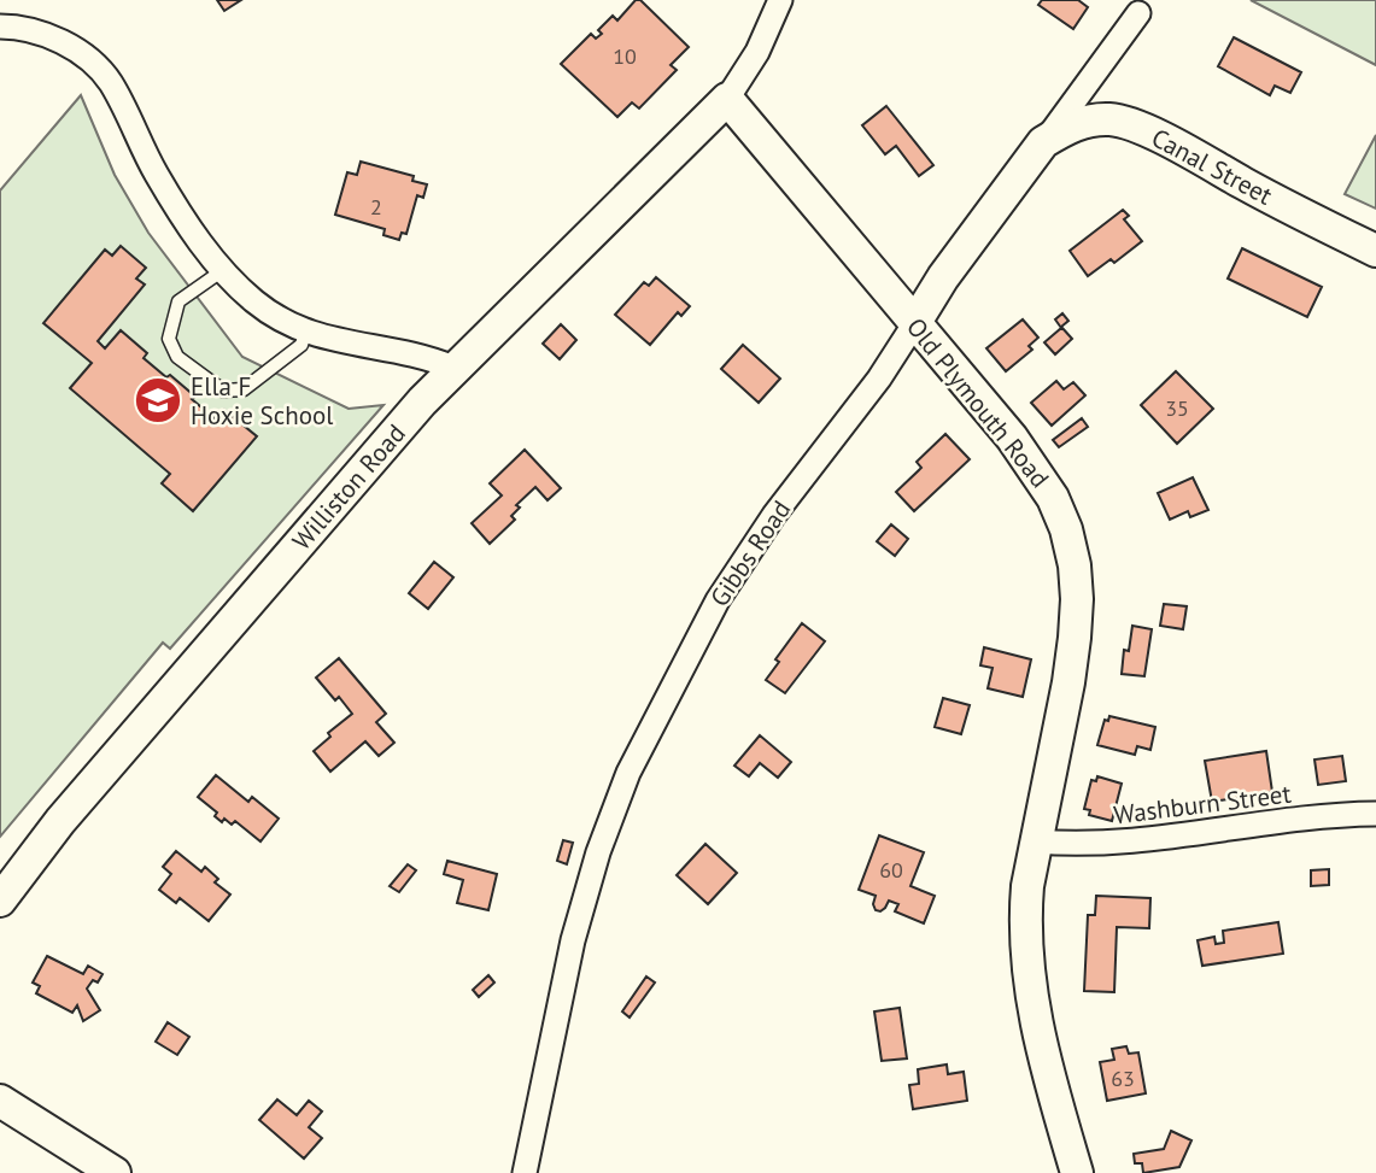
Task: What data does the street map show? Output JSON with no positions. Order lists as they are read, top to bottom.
{
  "streets": {
    "street": [
      "Canal Street",
      "Old Plymouth Road",
      "Williston Road",
      "Gibbs Road",
      "Washburn Street"
    ]
  },
  "crossings": [
    ["Canal Street", "Gibbs Road"],
    ["Old Plymouth Road", "Williston Road"],
    ["Old Plymouth Road", "Gibbs Road"],
    ["Old Plymouth Road", "Washburn Street"]
  ],
  "places": {
    "school or university": ["Ella F Hoxie School"]
  },
  "house_numbers": [
    "10",
    "2",
    "35",
    "60",
    "63"
  ]
}
